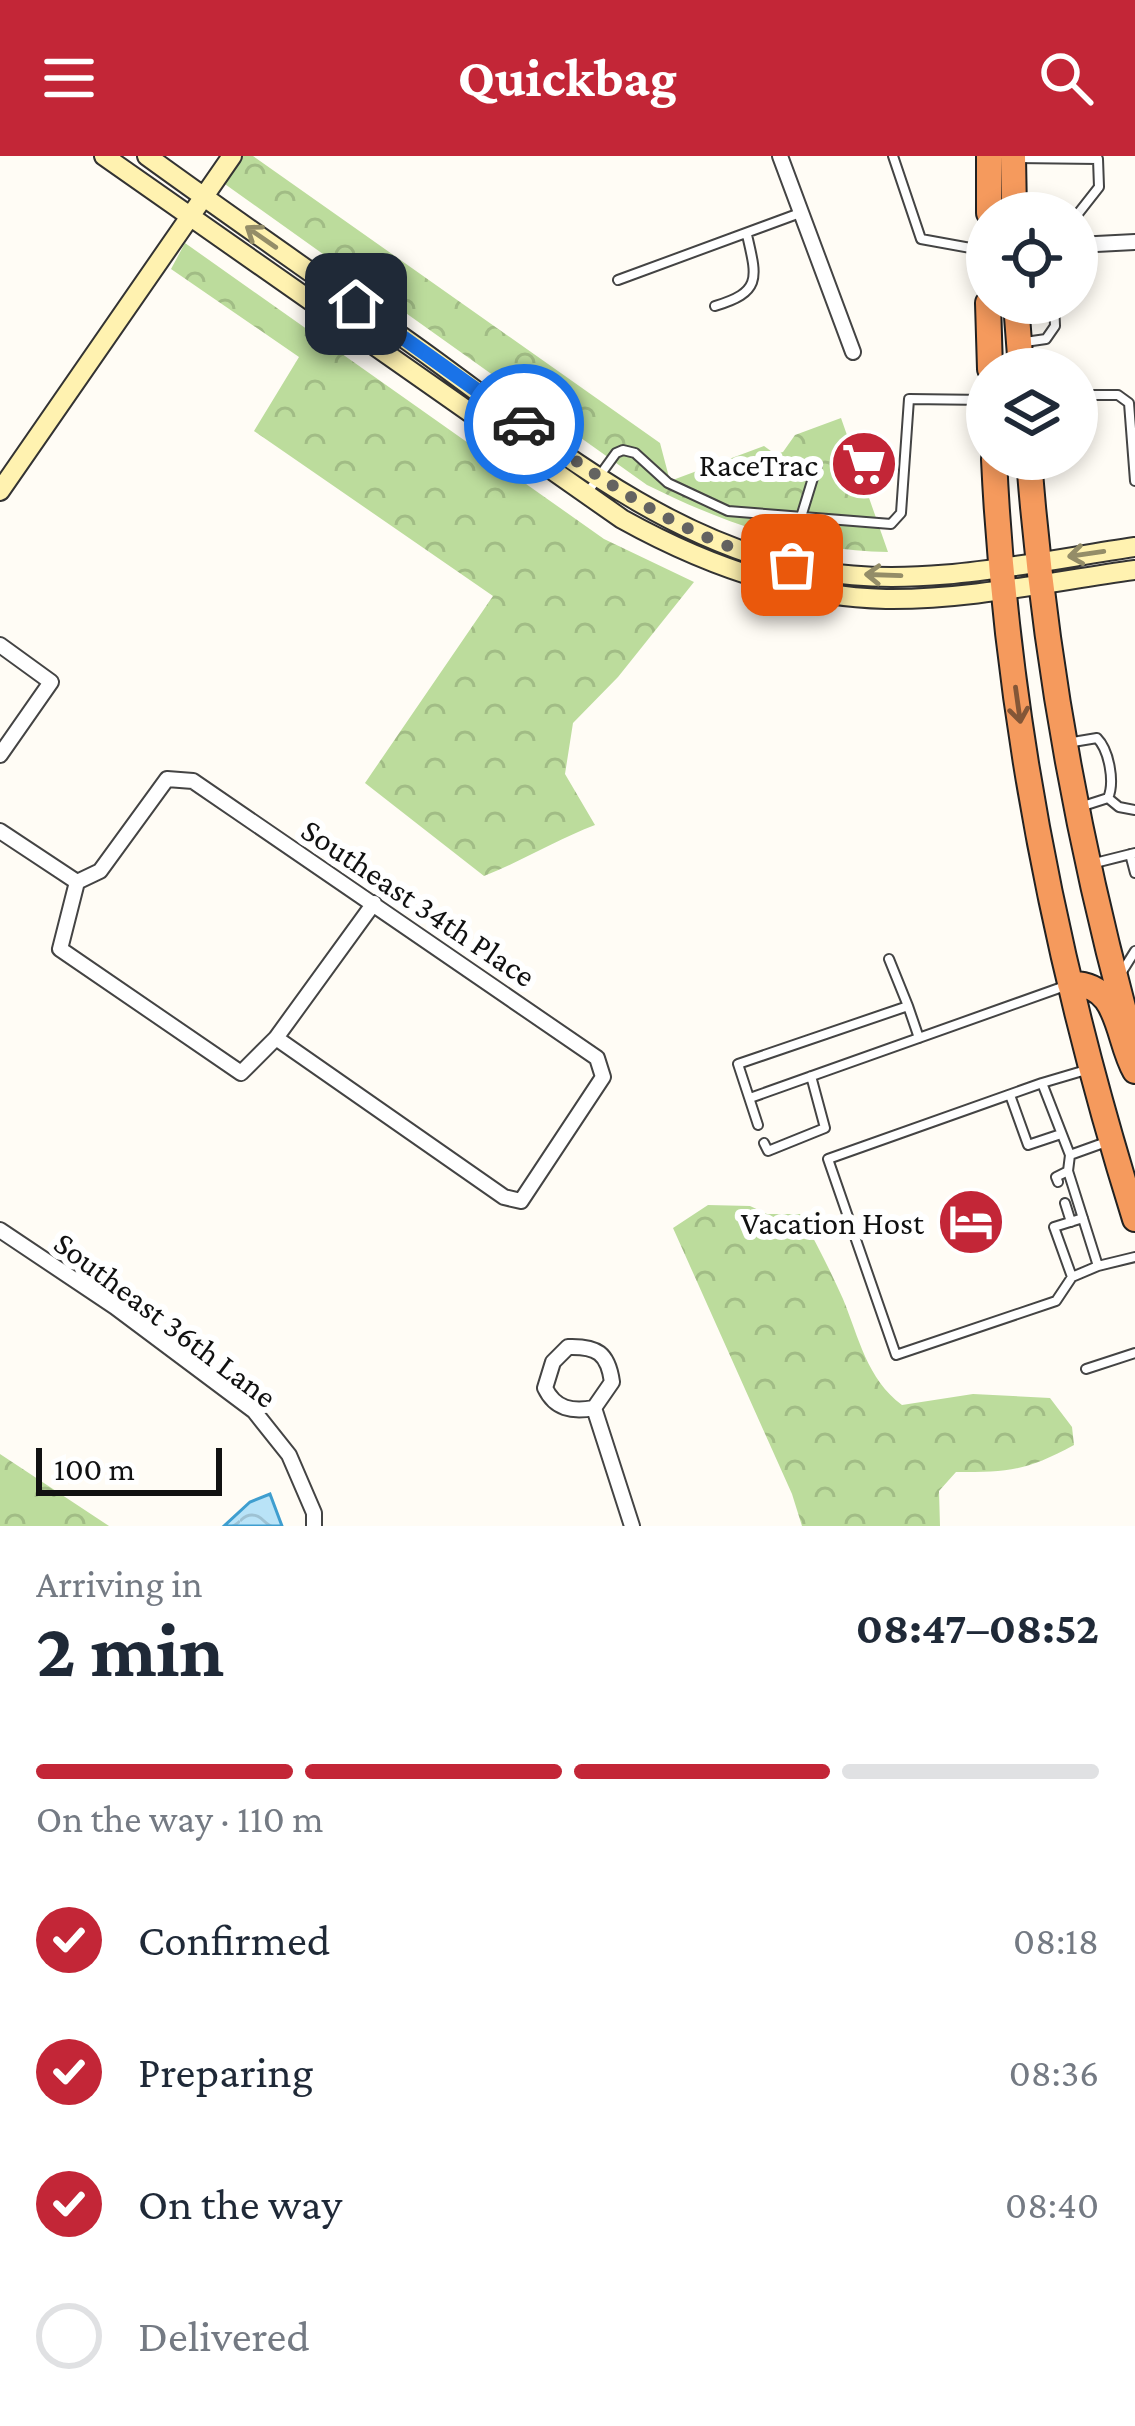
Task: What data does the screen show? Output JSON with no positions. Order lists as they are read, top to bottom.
{
  "streets": {
    "street": ["Southeast 34th Place", "Southeast 36th Lane"]
  },
  "places": {
    "supermarket": ["RaceTrac"],
    "hotel": ["Vacation Host"]
  },
  "scale_bar": "100 m",
  "page": {
    "header": "Quickbag",
    "scale": "100 m",
    "heading": ["2 min", "Arriving in", "08:47–08:52"],
    "bar": "On the way · 110 m",
    "list": [
      ["Confirmed", "08:18"],
      ["Preparing", "08:36"],
      ["On the way", "08:40"],
      "Delivered"
    ]
  }
}
